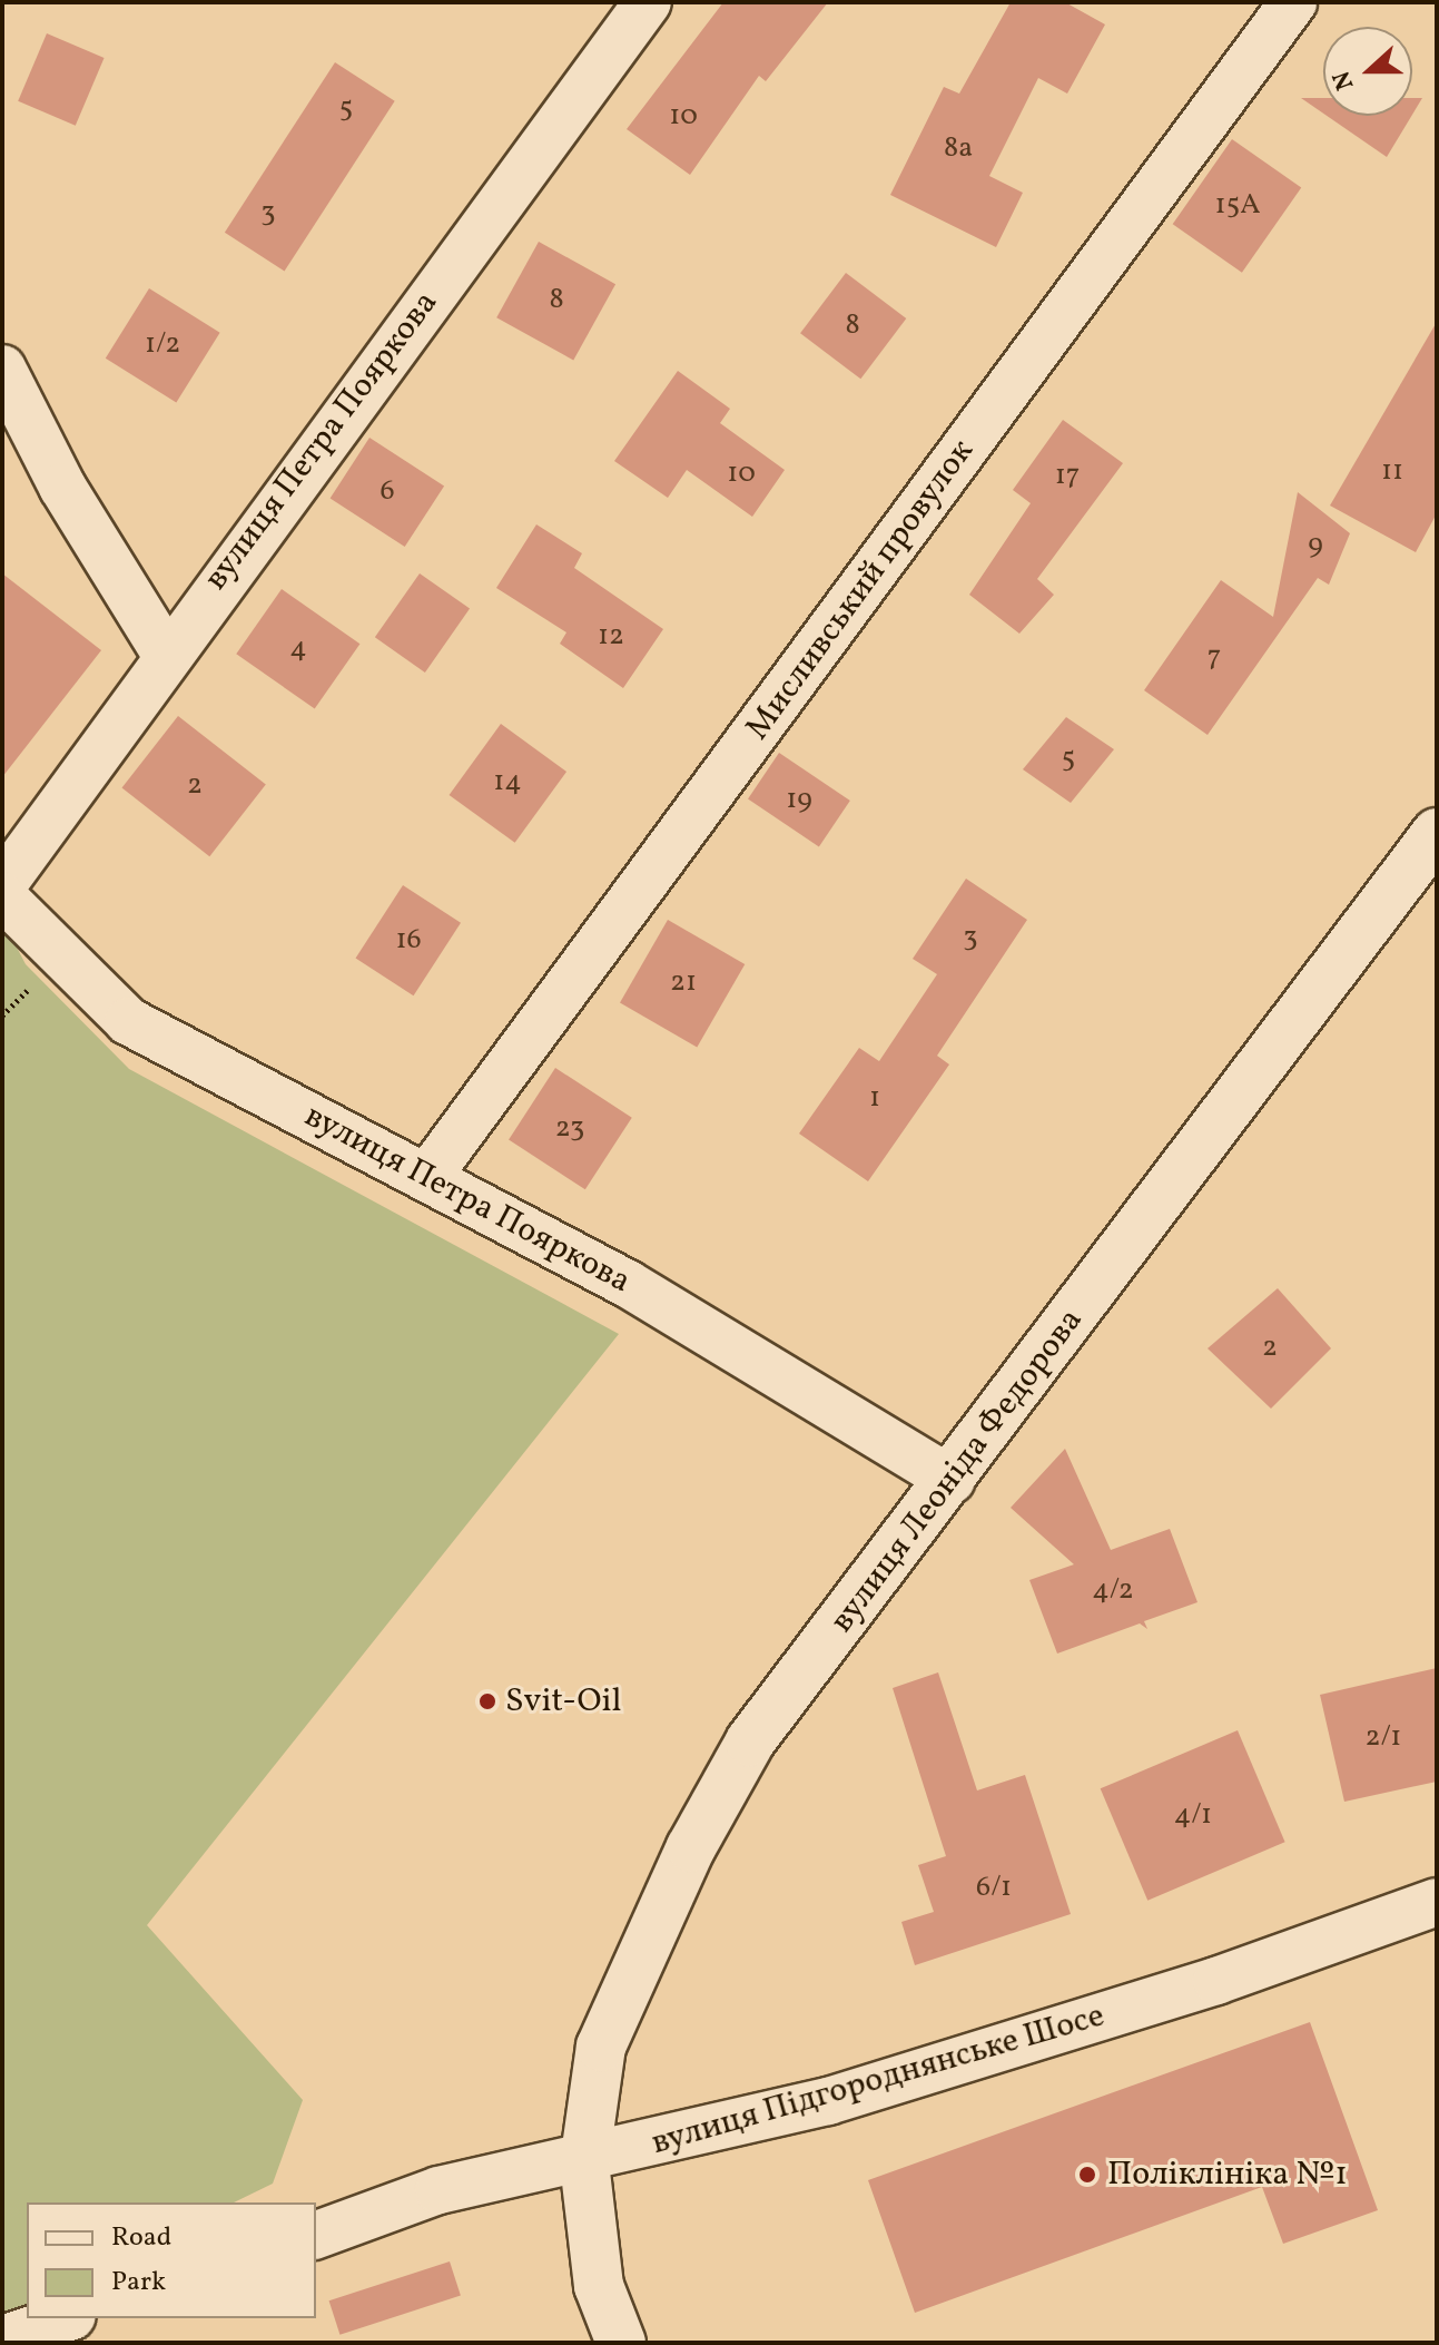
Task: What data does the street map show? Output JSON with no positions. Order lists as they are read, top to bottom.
{
  "streets": {
    "street": [
      "вулиця Петра Пояркова",
      "Мисливський провулок",
      "вулиця Леоніда Федорова",
      "вулиця Підгороднянське Шосе"
    ]
  },
  "crossings": [
    ["вулиця Петра Пояркова", "Мисливський провулок"],
    ["вулиця Петра Пояркова", "вулиця Леоніда Федорова"],
    ["вулиця Леоніда Федорова", "вулиця Підгороднянське Шосе"]
  ],
  "places": ["Svit-Oil", "Поліклініка №1"],
  "house_numbers": [
    "5",
    "10",
    "8а",
    "15А",
    "3",
    "8",
    "8",
    "1/2",
    "11",
    "10",
    "17",
    "6",
    "9",
    "12",
    "4",
    "7",
    "5",
    "14",
    "2",
    "19",
    "3",
    "16",
    "21",
    "1",
    "23",
    "2",
    "4/2",
    "2/1",
    "4/1",
    "6/1"
  ],
  "legend": ["Road", "Park"],
  "north": "left"
}
